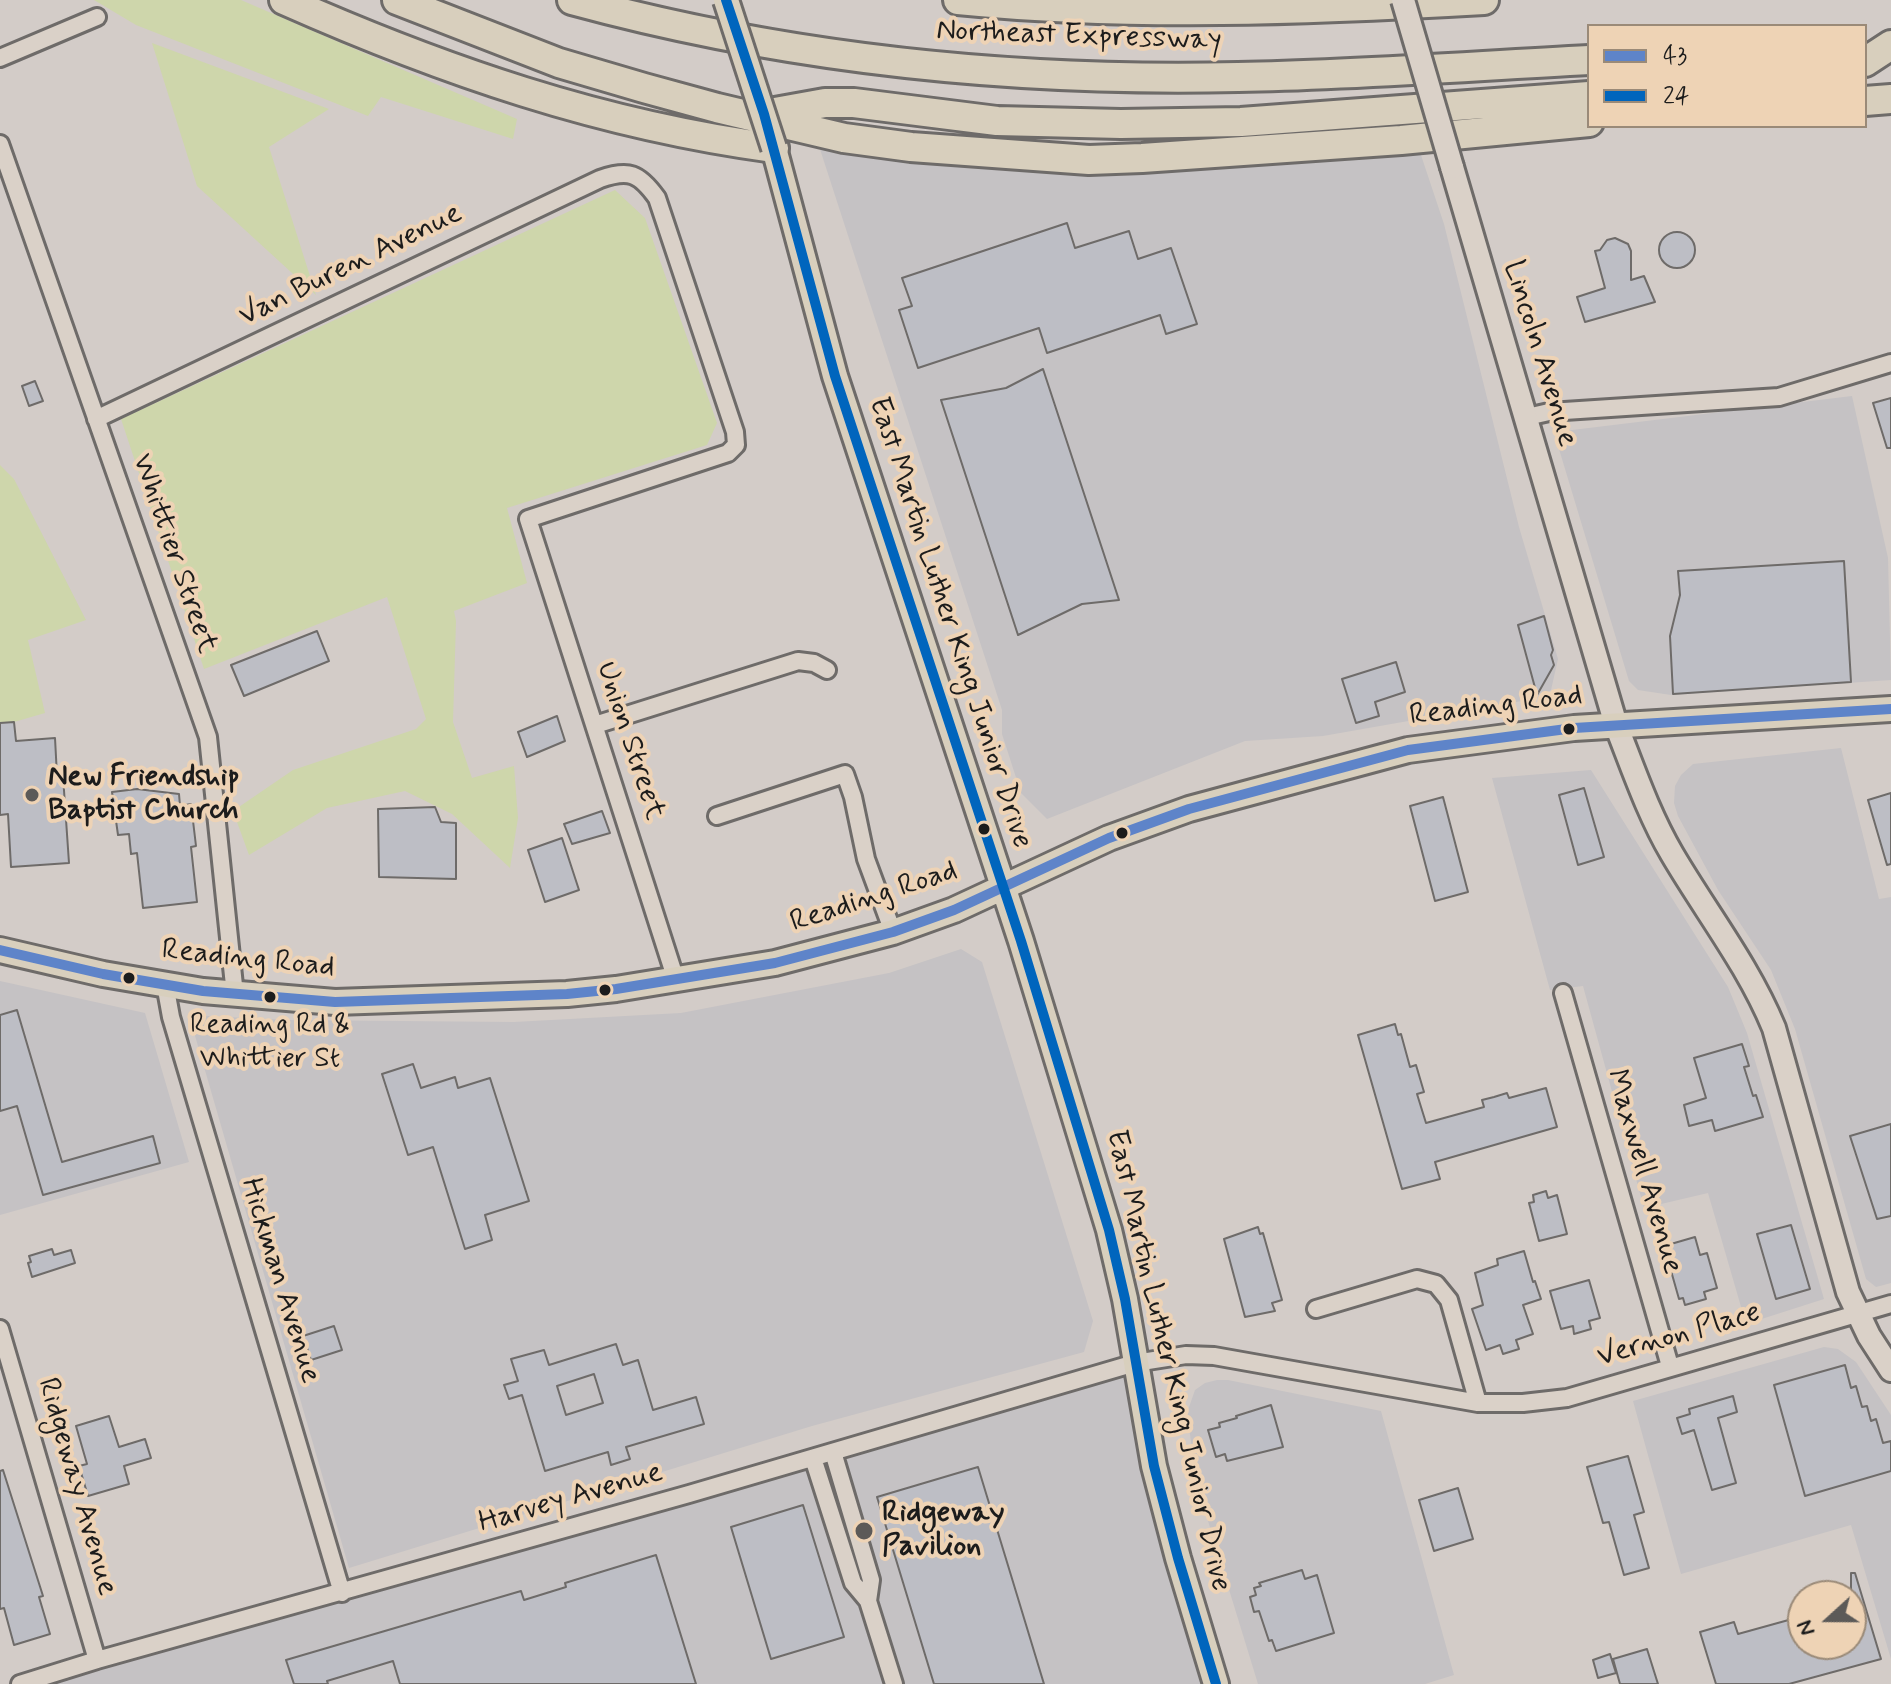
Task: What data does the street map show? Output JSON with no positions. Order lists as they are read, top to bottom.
{
  "streets": {
    "highway": ["Northeast Expressway"],
    "main road": ["East Martin Luther King Junior Drive", "Reading Road"],
    "street": [
      "Van Buren Avenue",
      "Lincoln Avenue",
      "Whittier Street",
      "Union Street",
      "Maxwell Avenue",
      "Hickman Avenue",
      "Vernon Place",
      "Ridgeway Avenue",
      "Harvey Avenue"
    ]
  },
  "crossings": [
    ["Van Buren Avenue", "Whittier Street"],
    ["Van Buren Avenue", "Union Street"],
    ["Lincoln Avenue", "Reading Road"],
    ["Lincoln Avenue", "Vernon Place"],
    ["Whittier Street", "Reading Road"],
    ["East Martin Luther King Junior Drive", "Reading Road"],
    ["East Martin Luther King Junior Drive", "Vernon Place"],
    ["East Martin Luther King Junior Drive", "Harvey Avenue"],
    ["Reading Road", "Union Street"],
    ["Reading Road", "Hickman Avenue"],
    ["Maxwell Avenue", "Vernon Place"],
    ["Hickman Avenue", "Harvey Avenue"],
    ["Vernon Place", "Harvey Avenue"],
    ["Ridgeway Avenue", "Harvey Avenue"]
  ],
  "places": ["New Friendship Baptist Church", "Reading Rd & Whittier St", "Ridgeway Pavilion"],
  "lines": ["transit line 24", "transit line 43"],
  "legend": ["43", "24"],
  "north": "left"
}
